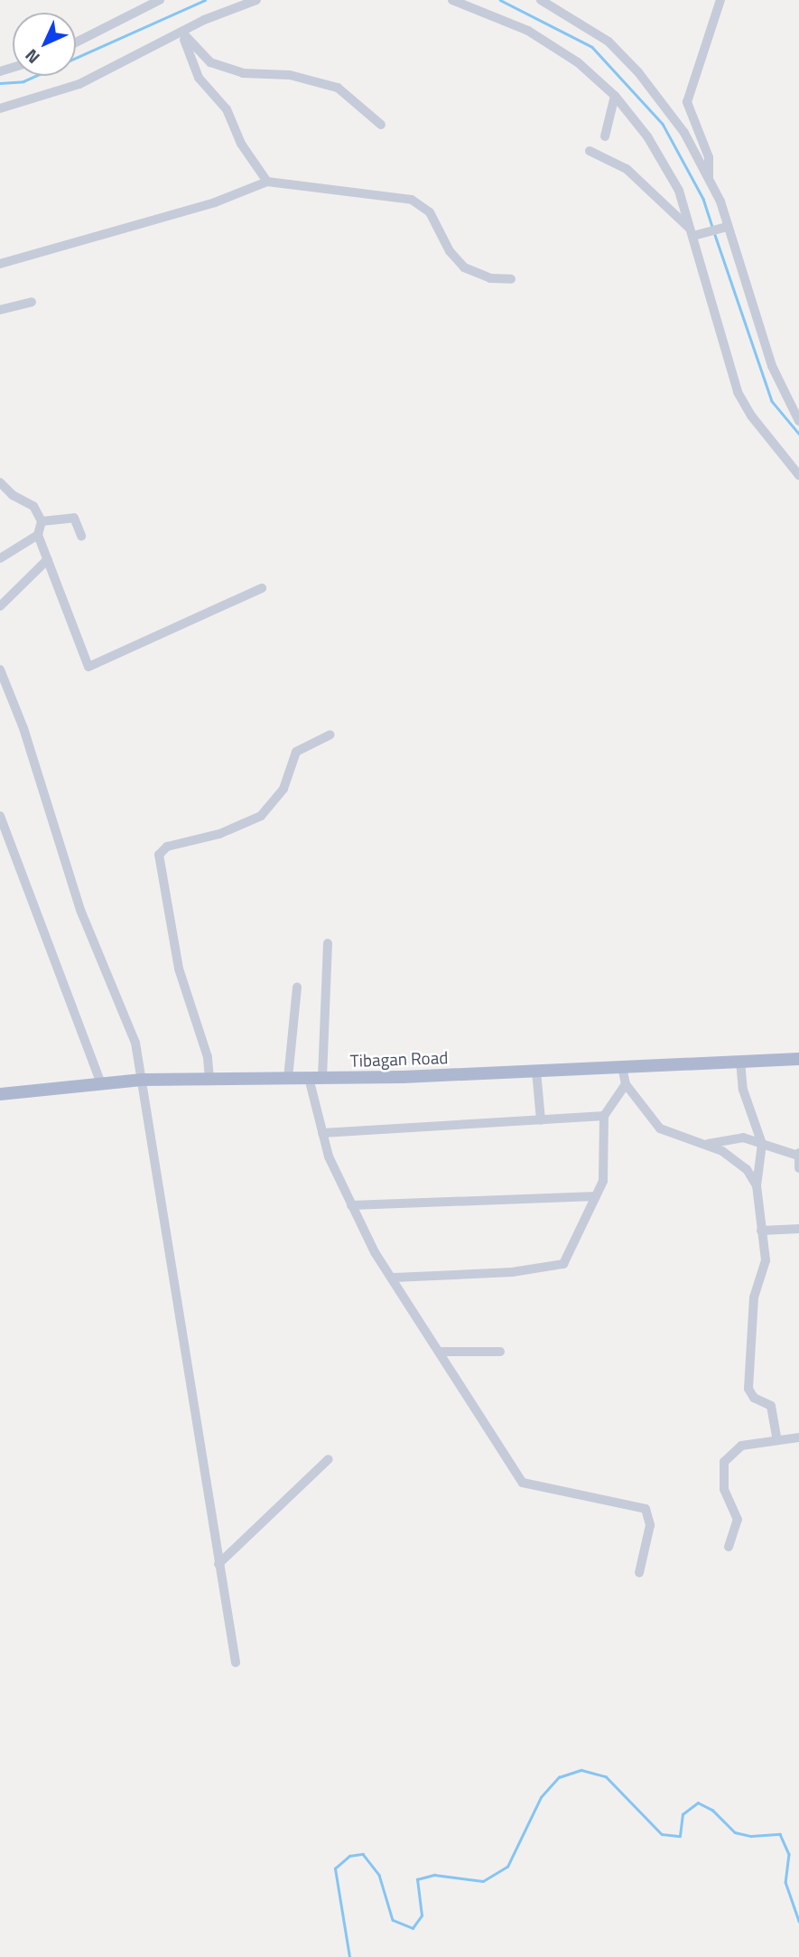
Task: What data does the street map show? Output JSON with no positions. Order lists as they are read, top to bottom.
{
  "streets": {
    "main road": ["Tibagan Road"]
  },
  "north": "bottom left"
}
